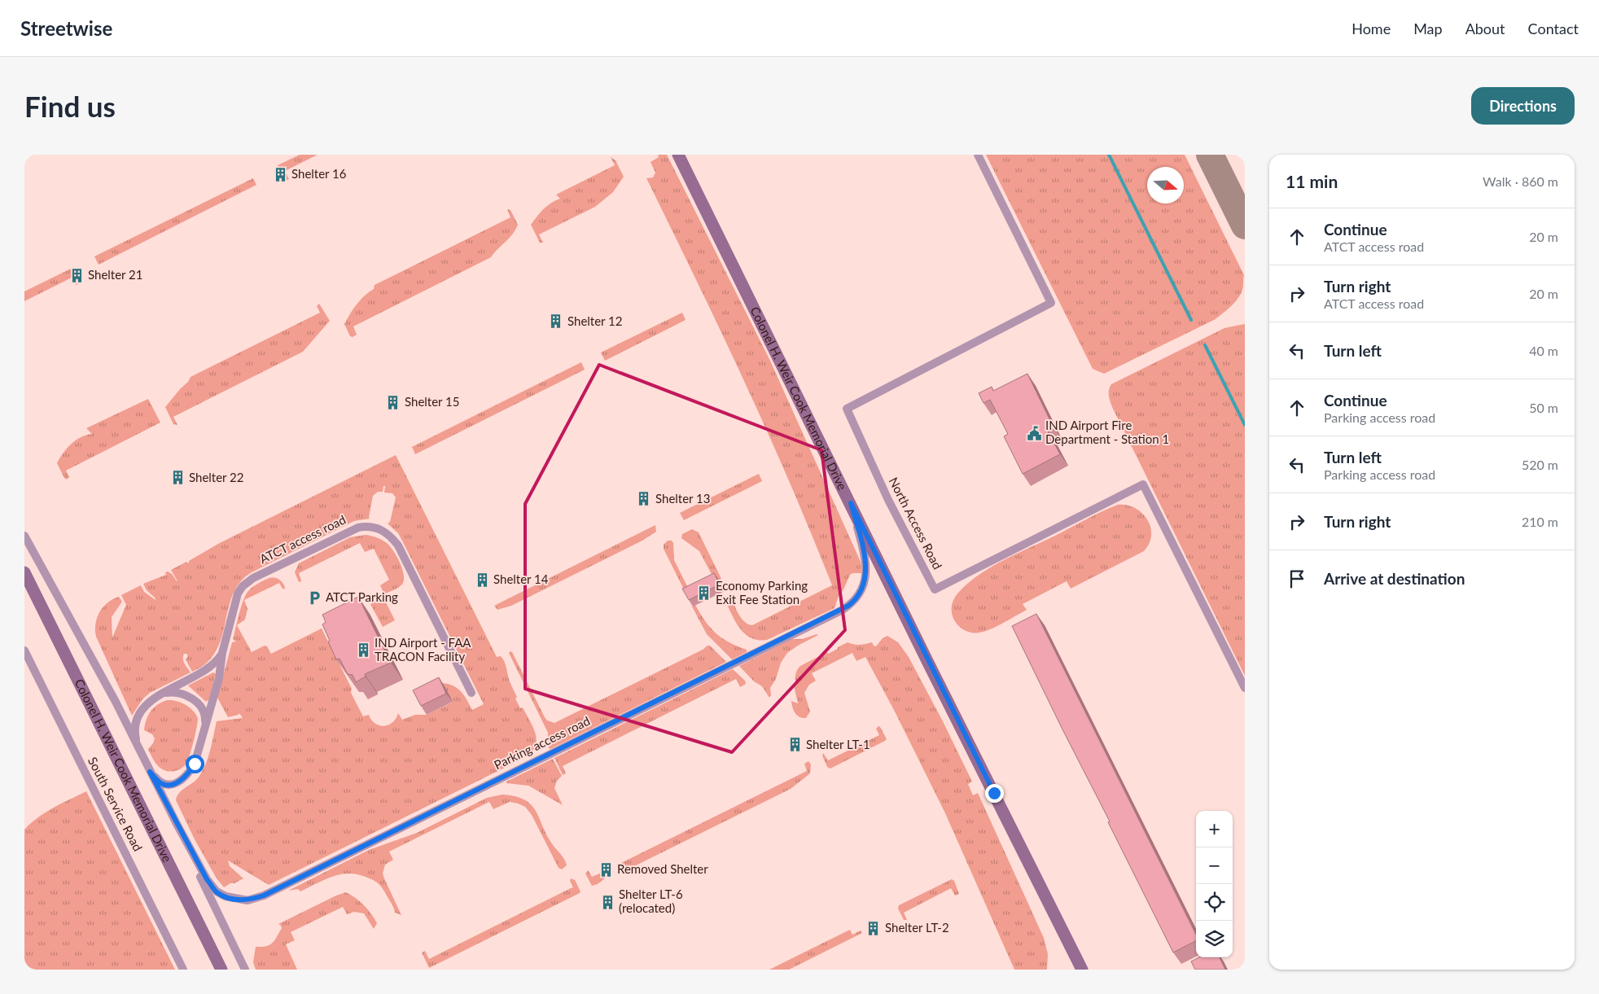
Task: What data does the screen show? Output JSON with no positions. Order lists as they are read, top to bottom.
{
  "streets": {
    "street": [
      "Colonel H. Weir Cook Memorial Drive",
      "North Access Road",
      "ATCT access road",
      "Parking access road",
      "South Service Road"
    ]
  },
  "crossings": [
    ["Colonel H. Weir Cook Memorial Drive", "Parking access road"]
  ],
  "places": {
    "building": [
      "Shelter 16",
      "Shelter 21",
      "Shelter 12",
      "Shelter 15",
      "Shelter 22",
      "Shelter 13",
      "Shelter 14",
      "Economy Parking Exit Fee Station",
      "IND Airport - FAA TRACON Facility",
      "Shelter LT-1",
      "Removed Shelter",
      "Shelter LT-6 (relocated)",
      "Shelter LT-2"
    ],
    "public building": ["IND Airport Fire Department - Station 1"],
    "parking": ["ATCT Parking"]
  },
  "north": "right",
  "page": {
    "header": "Streetwise",
    "nav": [
      "Home",
      "Map",
      "About",
      "Contact"
    ],
    "buttons": "Directions",
    "title": "Find us",
    "heading": ["11 min", "Walk · 860 m"],
    "list": [
      ["Continue", "ATCT access road", "20 m"],
      ["Turn right", "ATCT access road", "20 m"],
      ["Turn left", "40 m"],
      ["Continue", "Parking access road", "50 m"],
      ["Turn left", "Parking access road", "520 m"],
      ["Turn right", "210 m"],
      "Arrive at destination"
    ],
    "map_buttons": ["+", "−"]
  }
}
